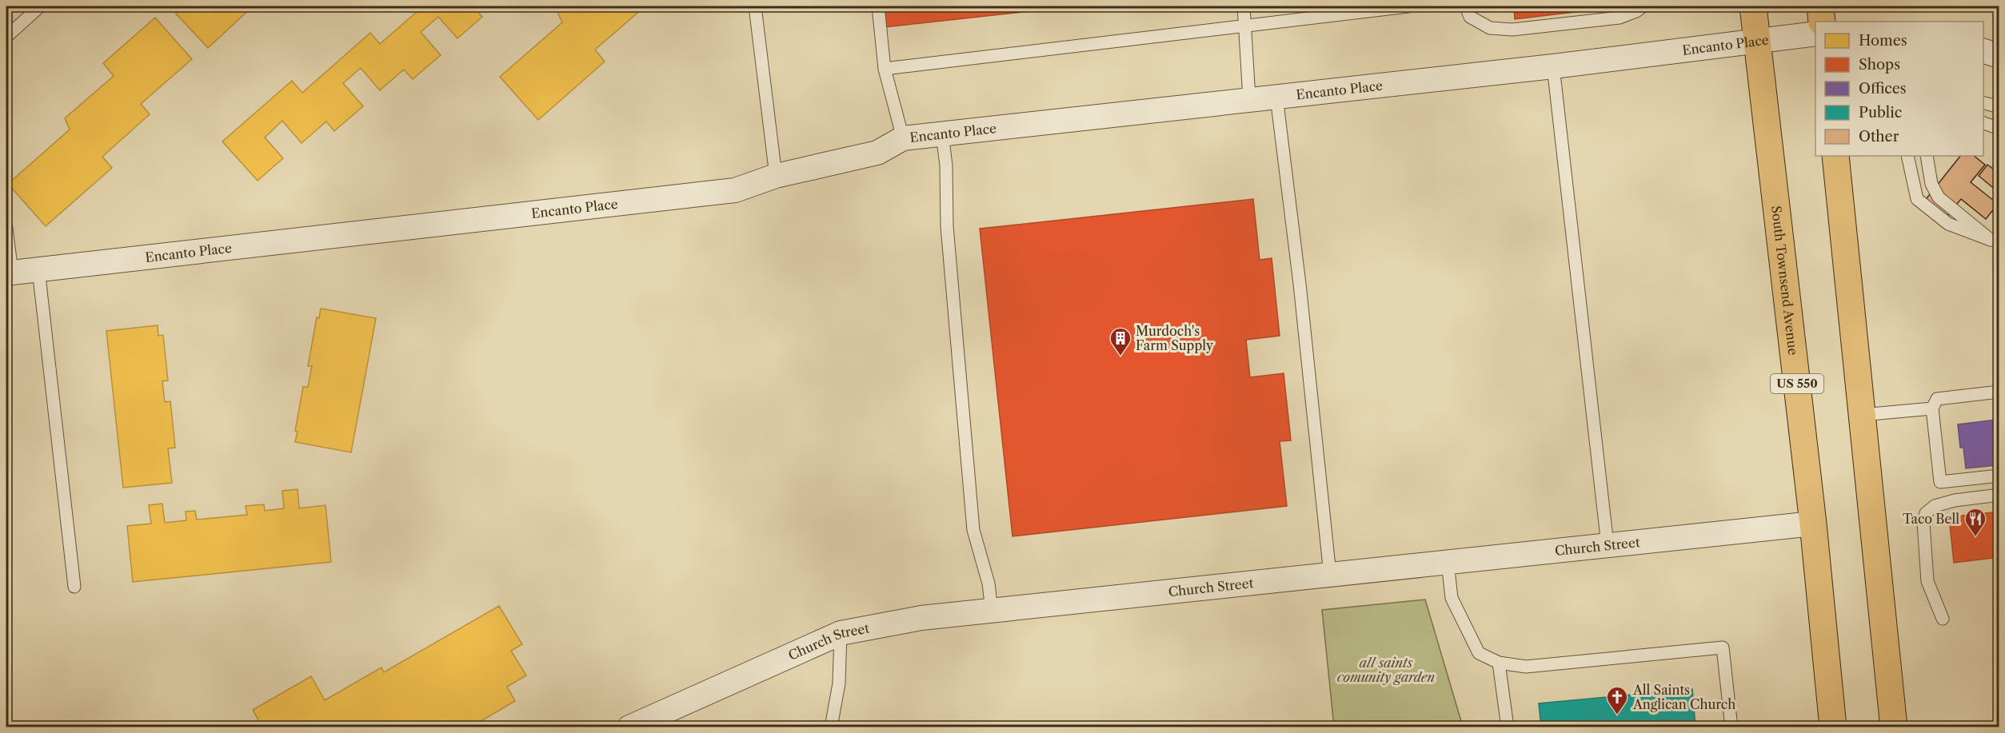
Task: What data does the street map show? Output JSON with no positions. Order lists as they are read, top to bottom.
{
  "streets": {
    "highway": ["South Townsend Avenue", "US 550"],
    "street": ["Encanto Place", "Church Street"]
  },
  "crossings": [
    ["Encanto Place", "South Townsend Avenue"],
    ["South Townsend Avenue", "Church Street"]
  ],
  "parks": ["all saints comunity garden"],
  "places": {
    "building": ["Murdoch's Farm Supply"],
    "restaurant": ["Taco Bell"],
    "church": ["All Saints Anglican Church"]
  },
  "legend": [
    "Homes",
    "Shops",
    "Offices",
    "Public",
    "Other"
  ]
}
